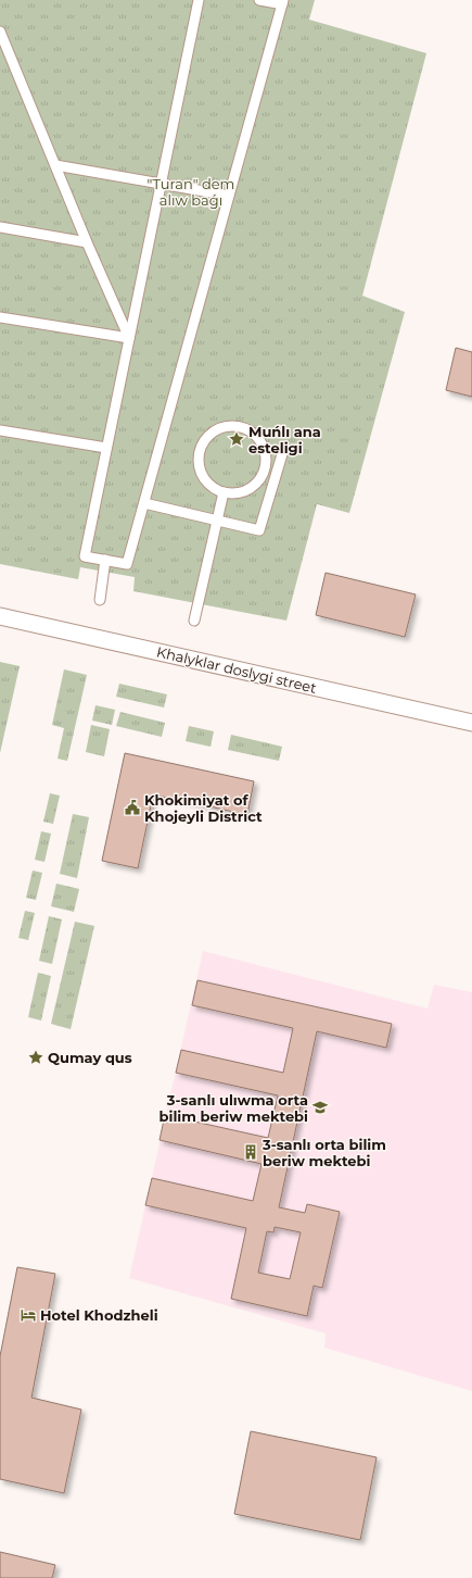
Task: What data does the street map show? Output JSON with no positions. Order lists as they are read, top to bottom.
{
  "streets": {
    "street": ["Khalyklar doslygi street"]
  },
  "parks": ["\"Turan\" dem alıw baǵı"],
  "places": {
    "place": ["Muńlı ana esteligi", "Qumay qus"],
    "public building": ["Khokimiyat of Khojeyli District"],
    "school or university": ["3-sanlı ulıwma orta bilim beriw mektebi"],
    "building": ["3-sanlı orta bilim beriw mektebi"],
    "hotel": ["Hotel Khodzheli"]
  }
}
